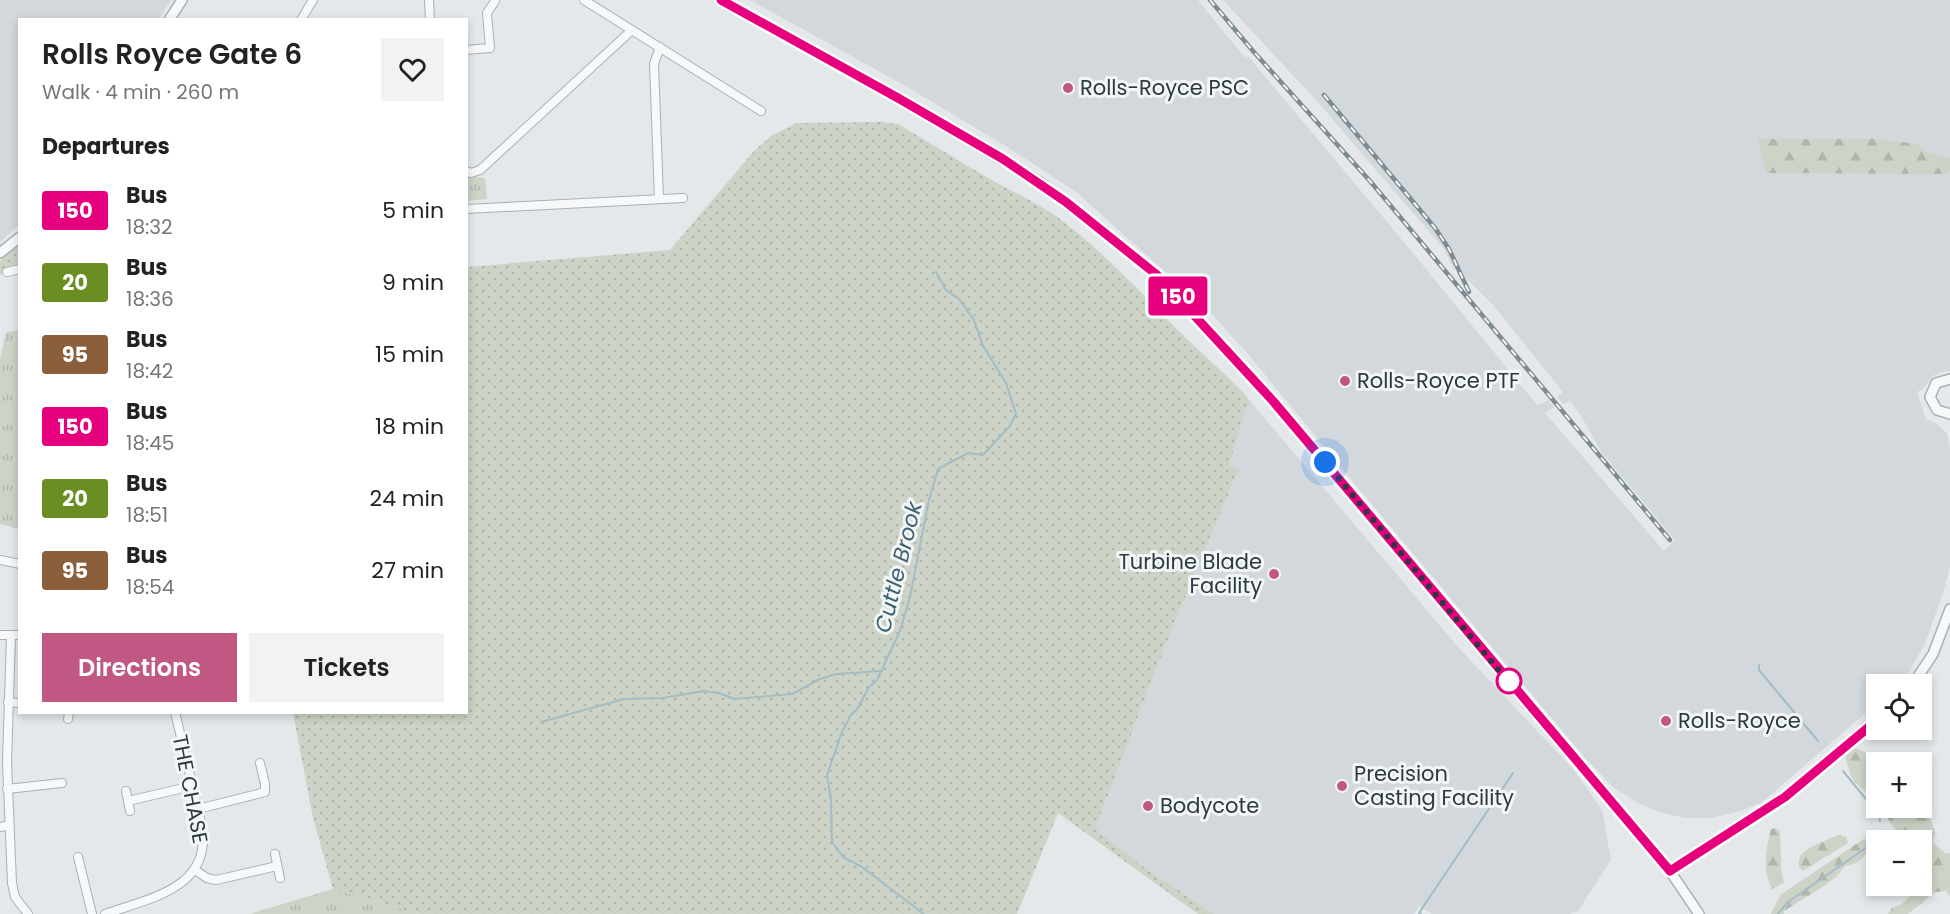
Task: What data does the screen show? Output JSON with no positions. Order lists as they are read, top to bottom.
{
  "streets": {
    "street": ["THE CHASE"]
  },
  "water": ["Cuttle Brook"],
  "places": [
    "Rolls-Royce PSC",
    "Rolls-Royce PTF",
    "Turbine Blade Facility",
    "Rolls-Royce",
    "Precision Casting Facility",
    "Bodycote"
  ],
  "lines": ["bus line 150"],
  "page": {
    "on_map": "150",
    "heading": [
      ["Rolls Royce Gate 6", "Walk · 4 min · 260 m"],
      "Departures"
    ],
    "list": [
      {
        "mark": "150",
        "name": "Bus",
        "note": "18:32",
        "value": "5 min"
      },
      {
        "mark": "20",
        "name": "Bus",
        "note": "18:36",
        "value": "9 min"
      },
      {
        "mark": "95",
        "name": "Bus",
        "note": "18:42",
        "value": "15 min"
      },
      {
        "mark": "150",
        "name": "Bus",
        "note": "18:45",
        "value": "18 min"
      },
      {
        "mark": "20",
        "name": "Bus",
        "note": "18:51",
        "value": "24 min"
      },
      {
        "mark": "95",
        "name": "Bus",
        "note": "18:54",
        "value": "27 min"
      }
    ],
    "buttons": ["Directions", "Tickets"],
    "map_buttons": ["+", "−"]
  }
}
